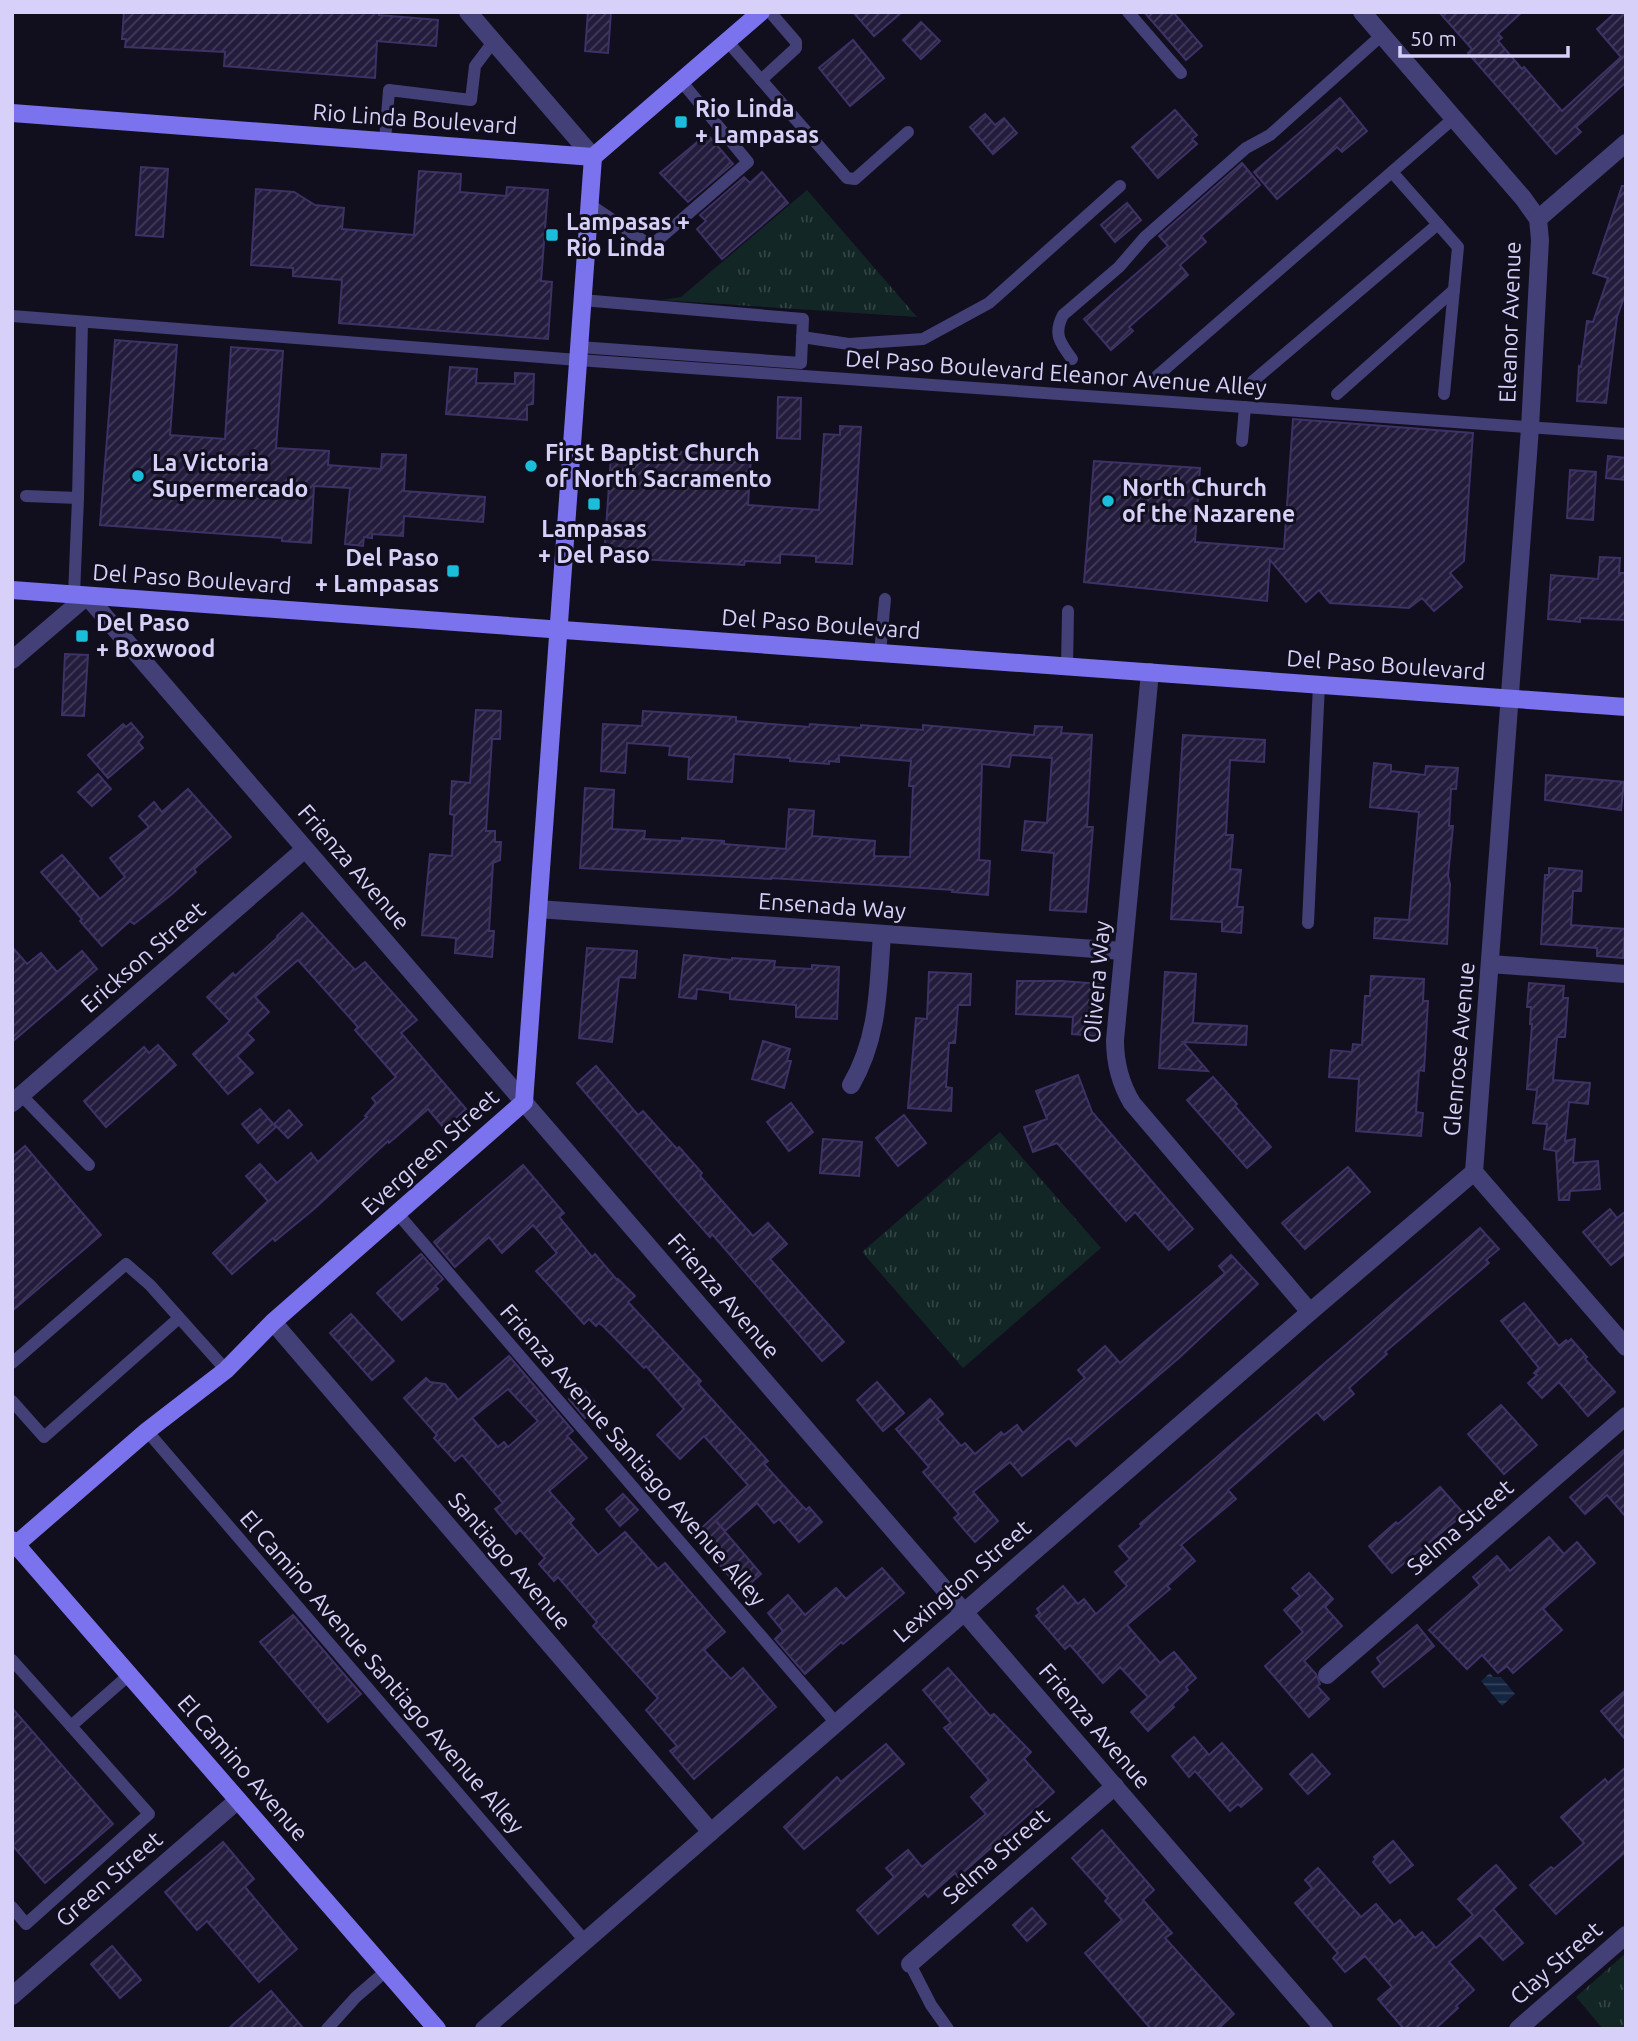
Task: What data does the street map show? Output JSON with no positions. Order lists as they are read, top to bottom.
{
  "streets": {
    "main road": [
      "Rio Linda Boulevard",
      "Del Paso Boulevard",
      "Evergreen Street",
      "El Camino Avenue"
    ],
    "street": [
      "Eleanor Avenue",
      "Frienza Avenue",
      "Ensenada Way",
      "Erickson Street",
      "Olivera Way",
      "Glenrose Avenue",
      "Selma Street",
      "Santiago Avenue",
      "Lexington Street",
      "Green Street",
      "Clay Street"
    ],
    "lane": ["Del Paso Boulevard Eleanor Avenue Alley", "Frienza Avenue Santiago Avenue Alley", "El Camino Avenue Santiago Avenue Alley"]
  },
  "crossings": [
    ["Rio Linda Boulevard", "Evergreen Street"],
    ["Eleanor Avenue", "Del Paso Boulevard Eleanor Avenue Alley"],
    ["Eleanor Avenue", "Del Paso Boulevard"],
    ["Eleanor Avenue", "Glenrose Avenue"],
    ["Del Paso Boulevard Eleanor Avenue Alley", "Evergreen Street"],
    ["Del Paso Boulevard", "Frienza Avenue"],
    ["Del Paso Boulevard", "Olivera Way"],
    ["Del Paso Boulevard", "Glenrose Avenue"],
    ["Del Paso Boulevard", "Evergreen Street"],
    ["Frienza Avenue", "Erickson Street"],
    ["Frienza Avenue", "Evergreen Street"],
    ["Frienza Avenue", "Selma Street"],
    ["Frienza Avenue", "Lexington Street"],
    ["Ensenada Way", "Olivera Way"],
    ["Ensenada Way", "Evergreen Street"],
    ["Olivera Way", "Lexington Street"],
    ["Glenrose Avenue", "Lexington Street"],
    ["Evergreen Street", "Frienza Avenue Santiago Avenue Alley"],
    ["Evergreen Street", "Santiago Avenue"],
    ["Evergreen Street", "El Camino Avenue Santiago Avenue Alley"],
    ["Evergreen Street", "El Camino Avenue"],
    ["Frienza Avenue Santiago Avenue Alley", "Lexington Street"],
    ["Santiago Avenue", "Lexington Street"],
    ["Lexington Street", "El Camino Avenue Santiago Avenue Alley"],
    ["El Camino Avenue", "Green Street"]
  ],
  "places": {
    "transit": [
      "Rio Linda + Lampasas",
      "Lampasas + Rio Linda",
      "Lampasas + Del Paso",
      "Del Paso + Lampasas",
      "Del Paso + Boxwood"
    ],
    "other": ["First Baptist Church of North Sacramento", "La Victoria Supermercado", "North Church of the Nazarene"]
  },
  "scale_bar": "50 m"
}
